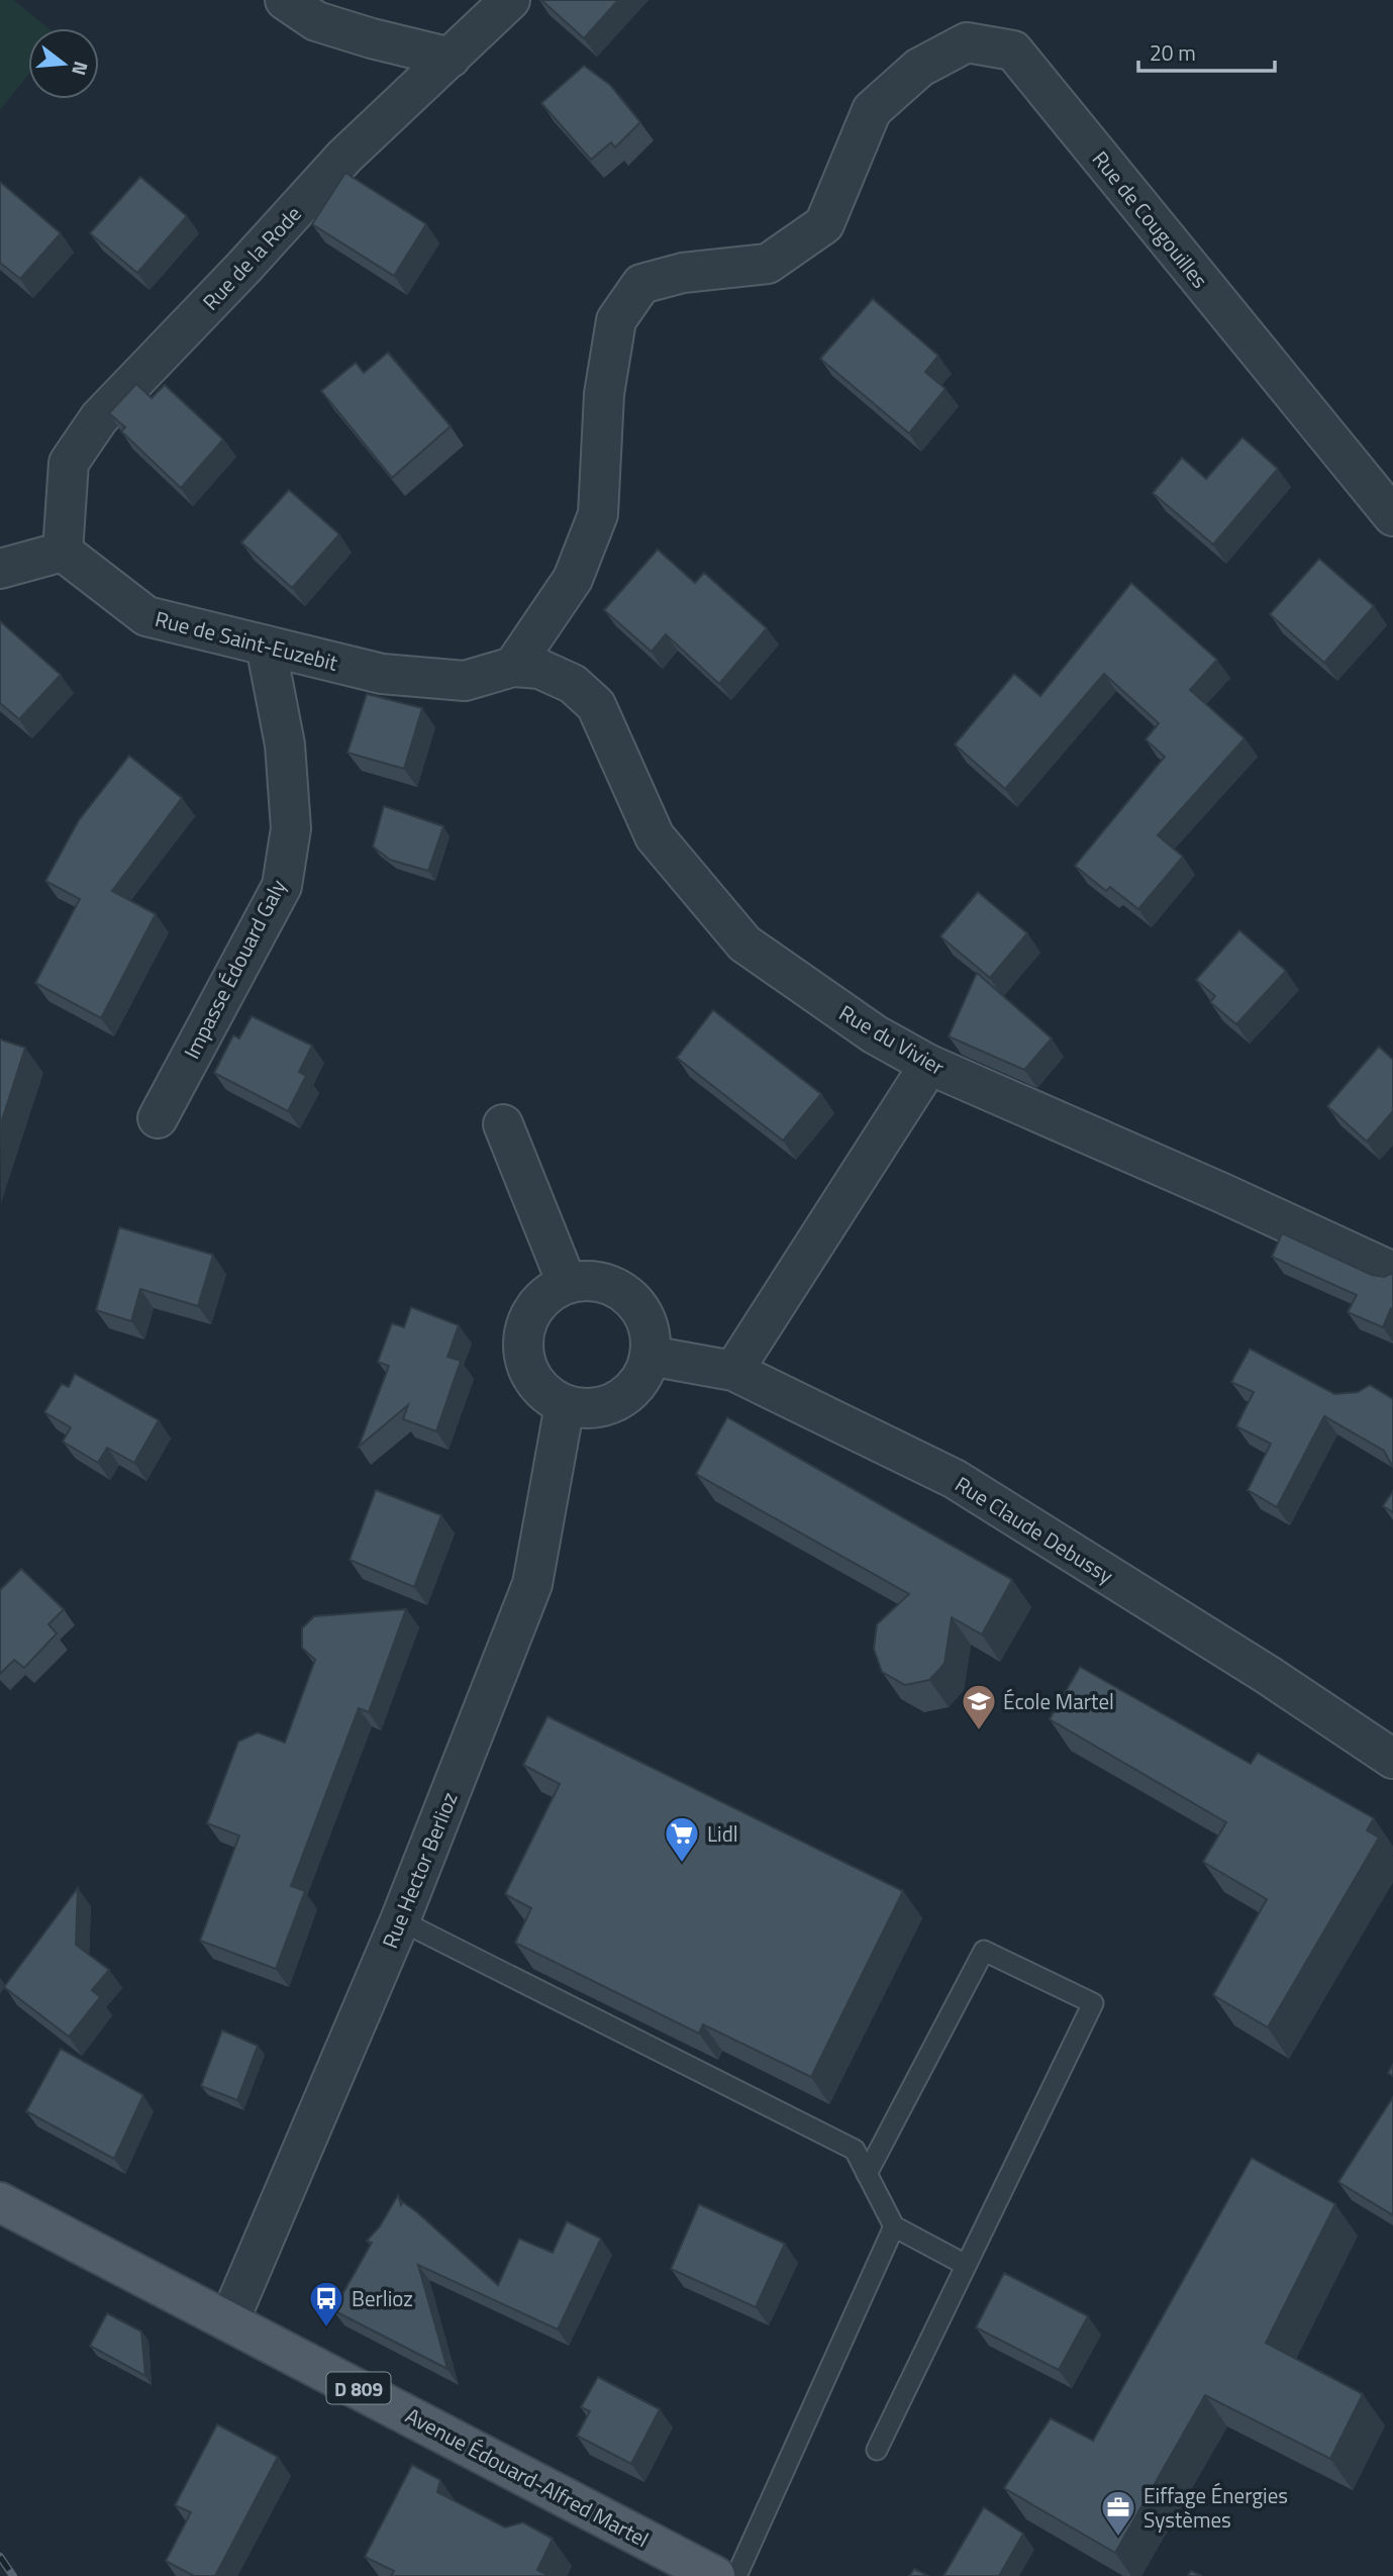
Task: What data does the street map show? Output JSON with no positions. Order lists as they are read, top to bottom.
{
  "streets": {
    "main road": ["D 809", "Avenue Édouard-Alfred Martel"],
    "street": [
      "Rue de Cougouilles",
      "Rue de la Rode",
      "Rue de Saint-Euzebit",
      "Impasse Édouard Galy",
      "Rue du Vivier",
      "Rue Claude Debussy",
      "Rue Hector Berlioz"
    ]
  },
  "crossings": [
    ["Rue de Cougouilles", "Rue de Saint-Euzebit"],
    ["Rue de Cougouilles", "Rue du Vivier"],
    ["Rue de la Rode", "Rue de Saint-Euzebit"],
    ["Rue de Saint-Euzebit", "Impasse Édouard Galy"],
    ["Rue de Saint-Euzebit", "Rue du Vivier"],
    ["Rue Claude Debussy", "Rue Hector Berlioz"],
    ["Rue Hector Berlioz", "Avenue Édouard-Alfred Martel"]
  ],
  "places": {
    "school or university": ["École Martel"],
    "supermarket": ["Lidl"],
    "bus stop": ["Berlioz"],
    "office": ["Eiffage Énergies Systèmes"]
  },
  "scale_bar": "20 m",
  "north": "right"
}
